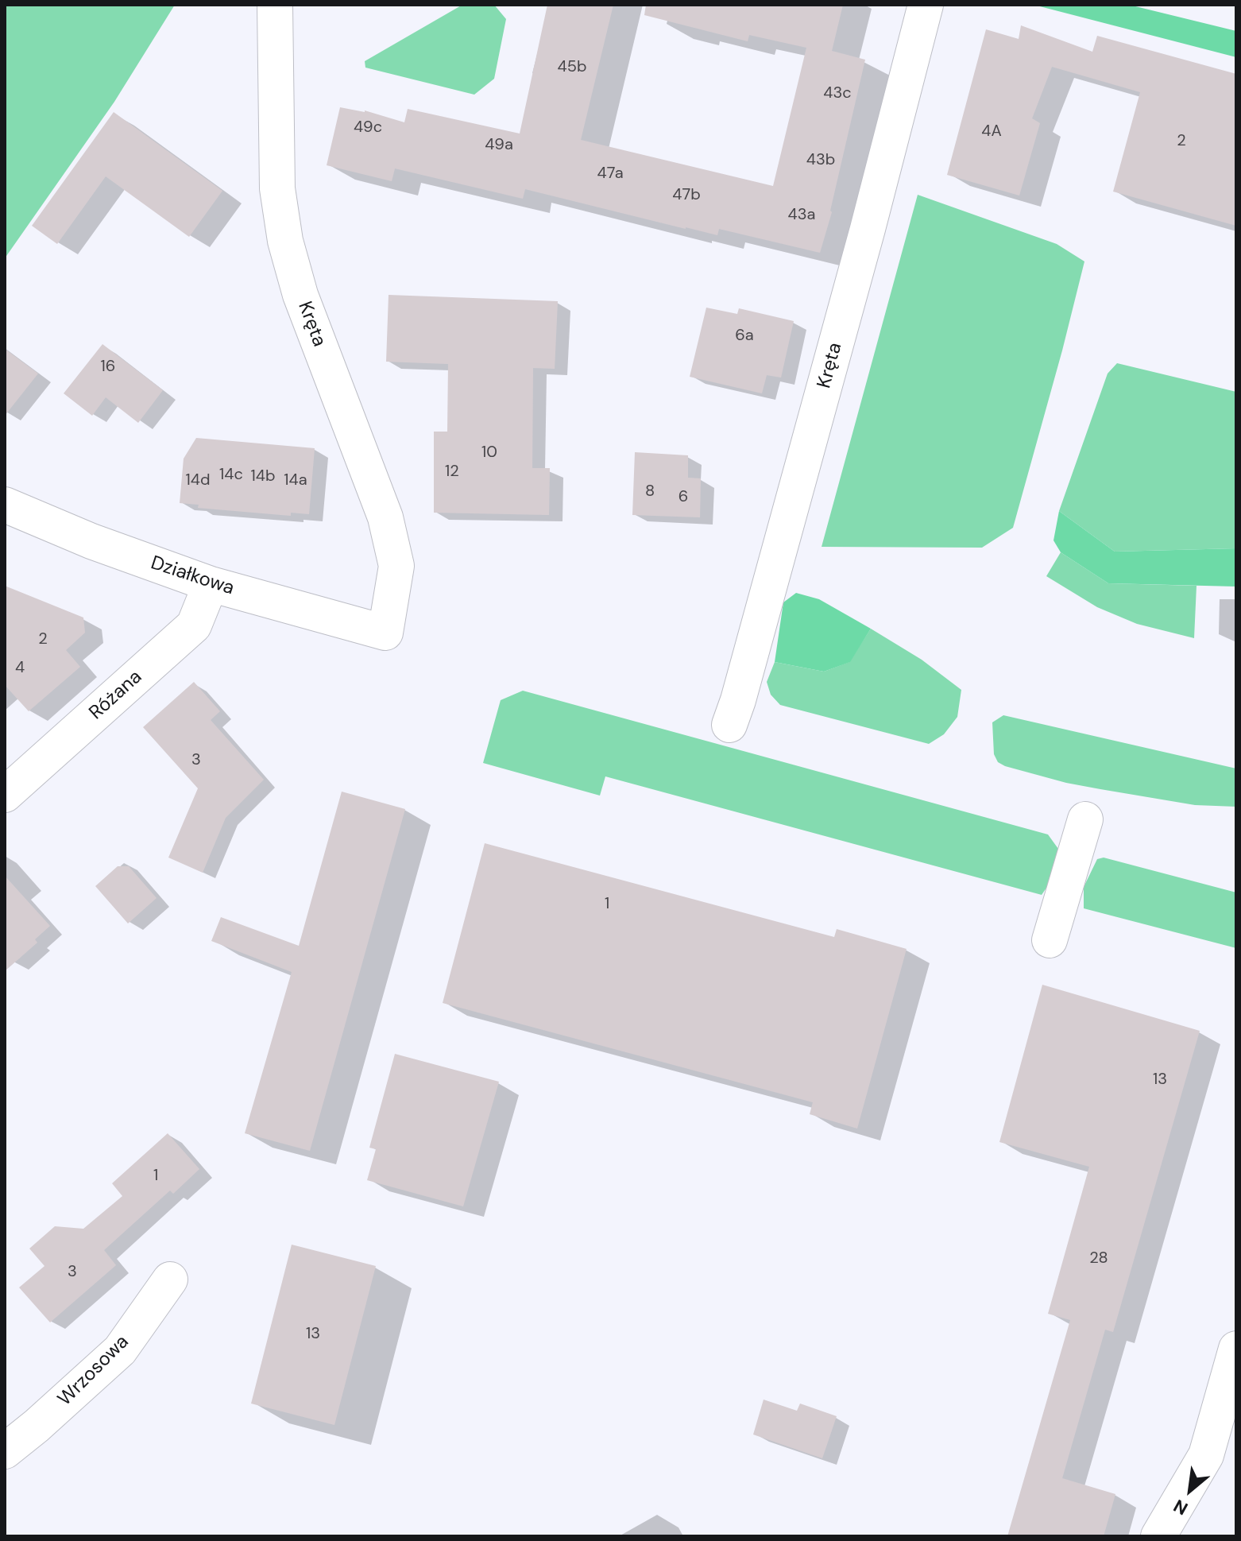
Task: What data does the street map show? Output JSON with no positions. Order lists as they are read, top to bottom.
{
  "streets": {
    "street": [
      "Kręta",
      "Działkowa",
      "Różana",
      "Wrzosowa"
    ]
  },
  "crossings": [
    ["Kręta", "Działkowa"],
    ["Działkowa", "Różana"]
  ],
  "house_numbers": [
    "45b",
    "43c",
    "49c",
    "4A",
    "2",
    "49a",
    "43b",
    "47a",
    "47b",
    "43a",
    "6a",
    "16",
    "10",
    "12",
    "14c",
    "14b",
    "14d",
    "14a",
    "8",
    "6",
    "2",
    "4",
    "3",
    "1",
    "13",
    "1",
    "28",
    "3",
    "13"
  ],
  "north": "bottom left"
}
